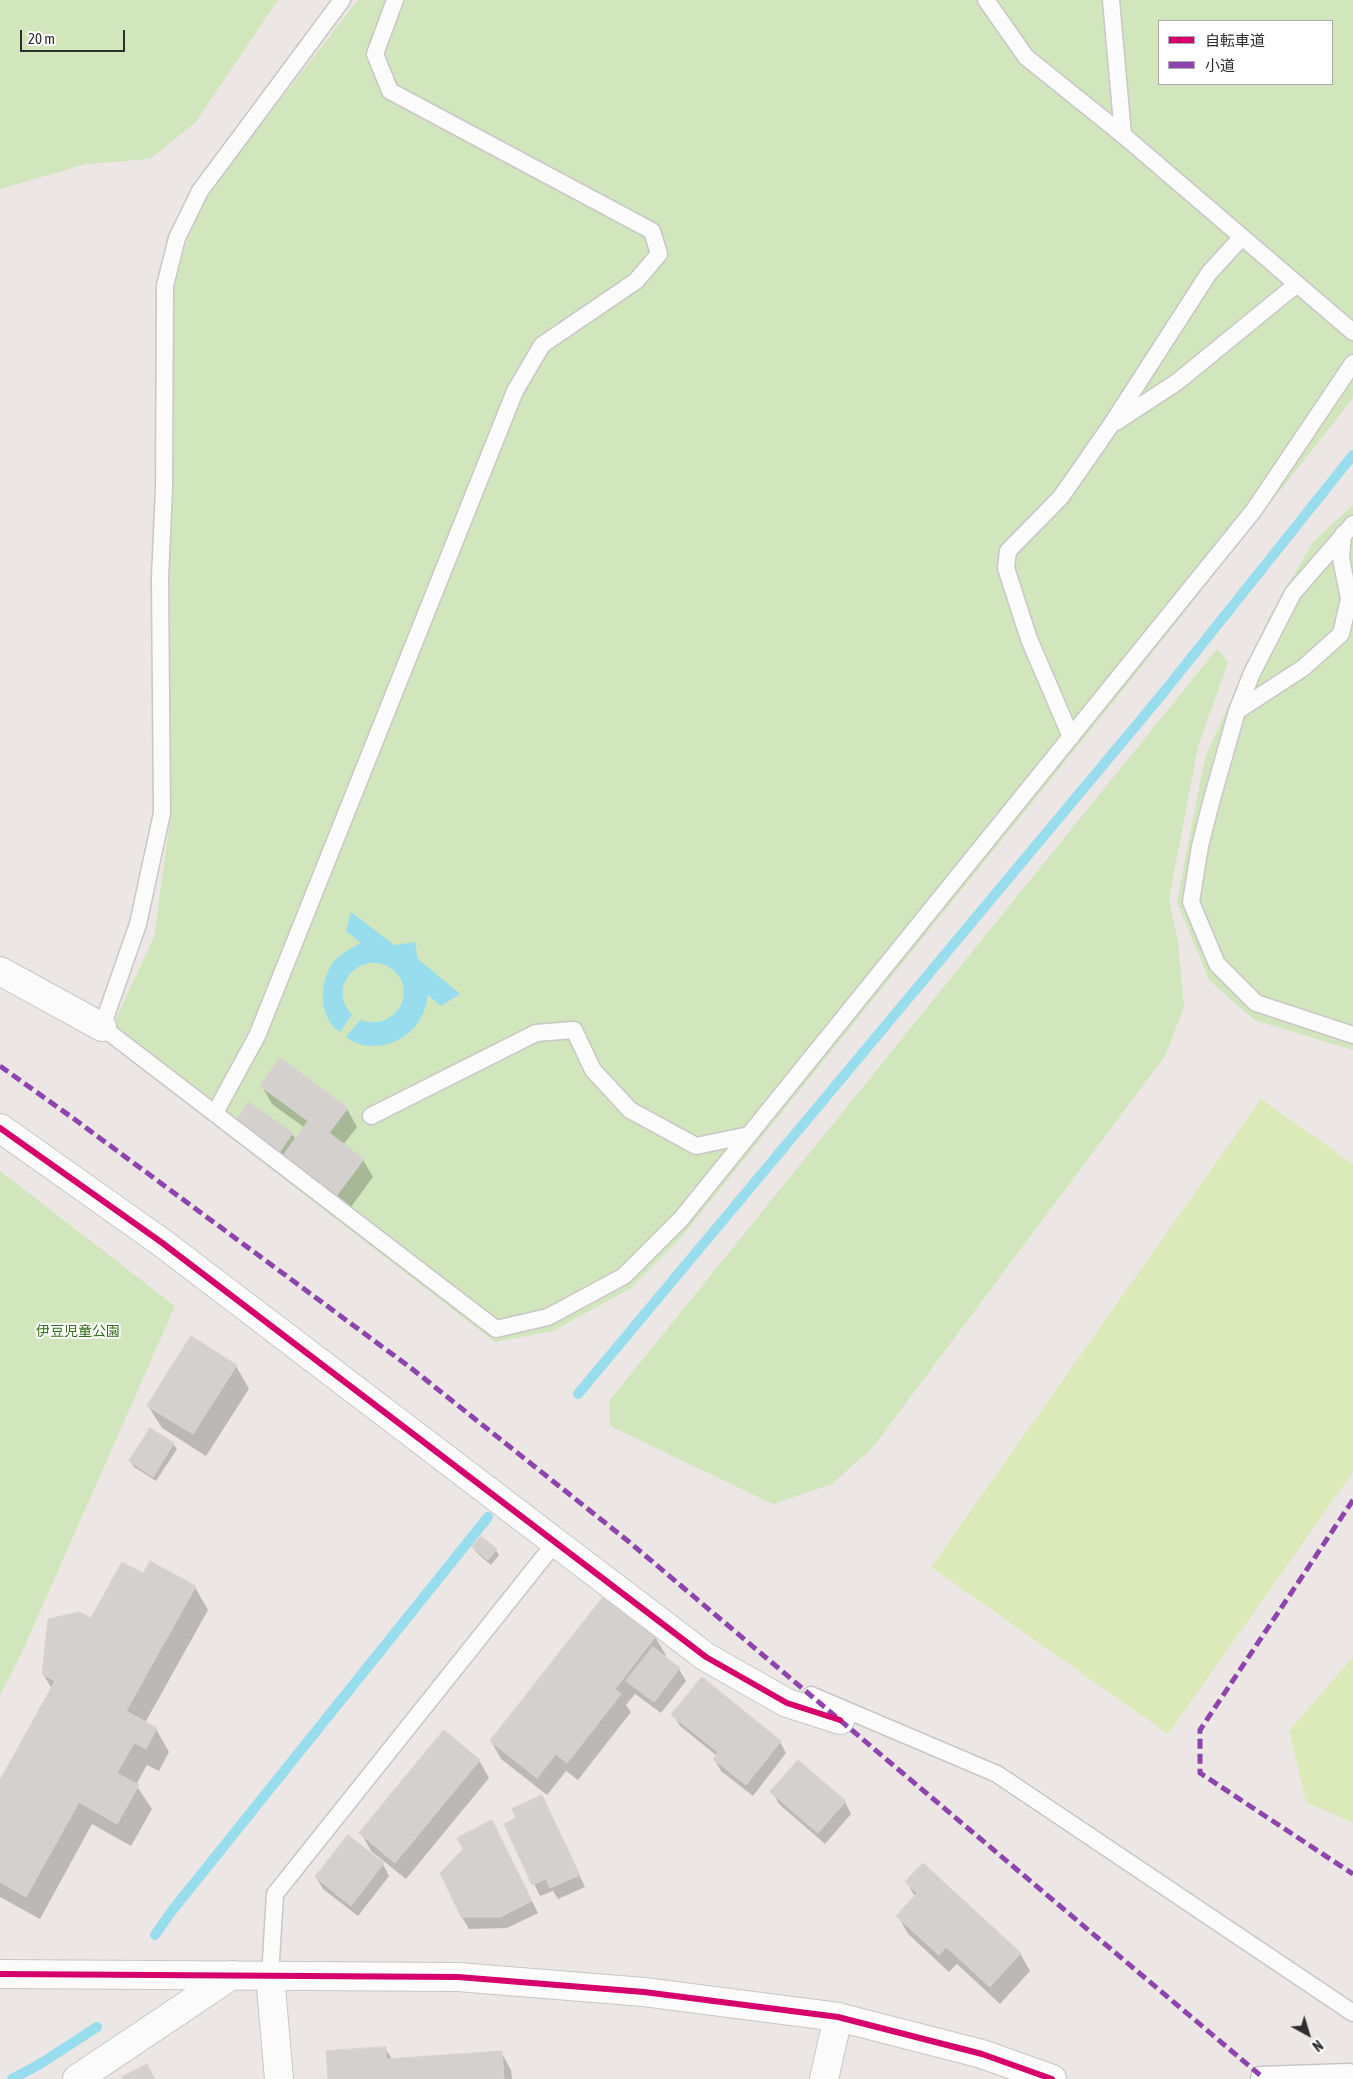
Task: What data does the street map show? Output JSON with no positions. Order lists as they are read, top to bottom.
{
  "parks": ["伊豆児童公園"],
  "legend": ["自転車道", "小道"],
  "scale_bar": "20 m",
  "north": "bottom right"
}
